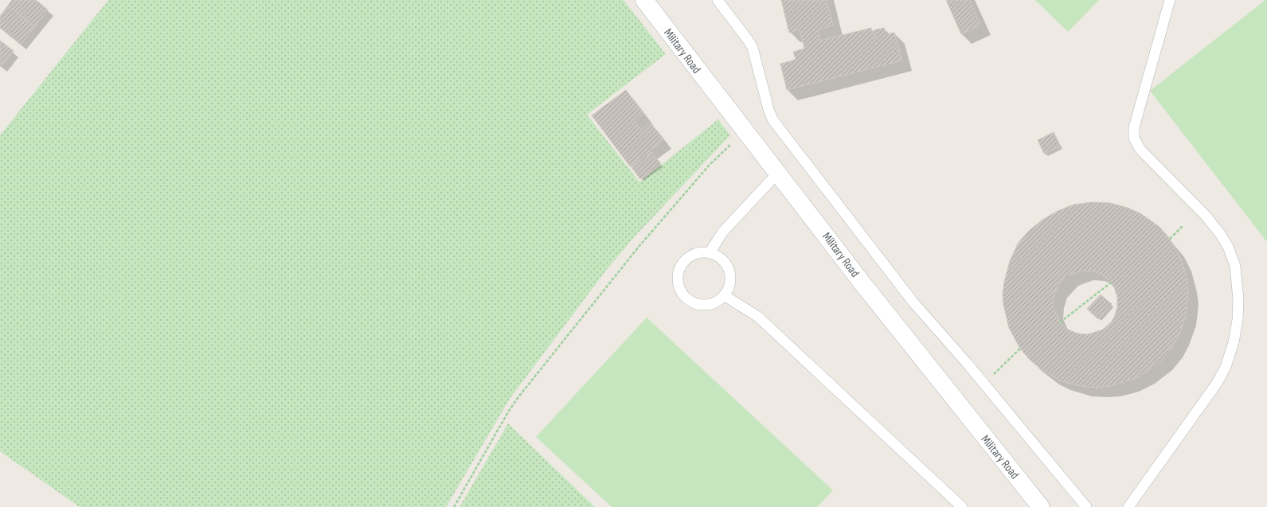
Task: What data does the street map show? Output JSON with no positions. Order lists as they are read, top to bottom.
{
  "streets": {
    "street": ["Military Road"]
  }
}
